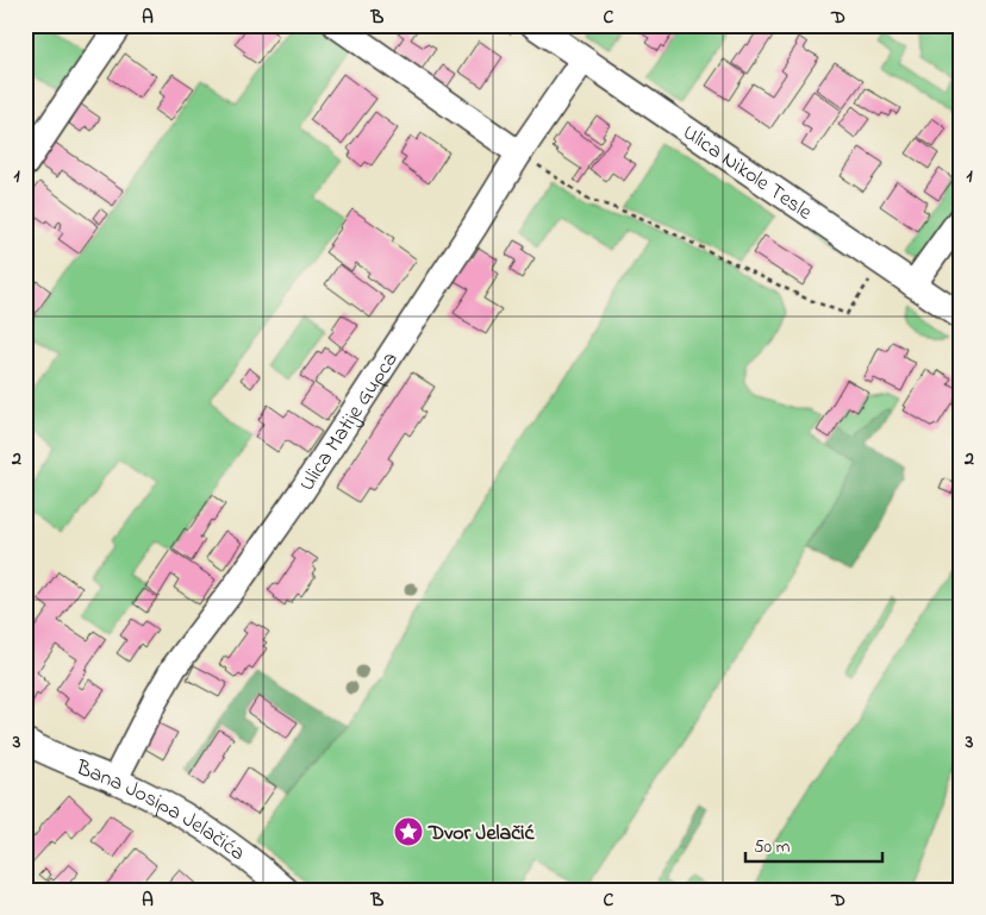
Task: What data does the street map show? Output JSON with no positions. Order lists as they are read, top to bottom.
{
  "streets": {
    "street": ["Ulica Nikole Tesle", "Ulica Matije Gupca", "Bana Josipa Jelačića"]
  },
  "crossings": [
    ["Ulica Nikole Tesle", "Ulica Matije Gupca"],
    ["Ulica Matije Gupca", "Bana Josipa Jelačića"]
  ],
  "places": {
    "place": ["Dvor Jelačić"]
  },
  "scale_bar": "50 m",
  "grid": {
    "columns": [
      "A",
      "B",
      "C",
      "D"
    ],
    "rows": ["1", "2", "3"]
  }
}
